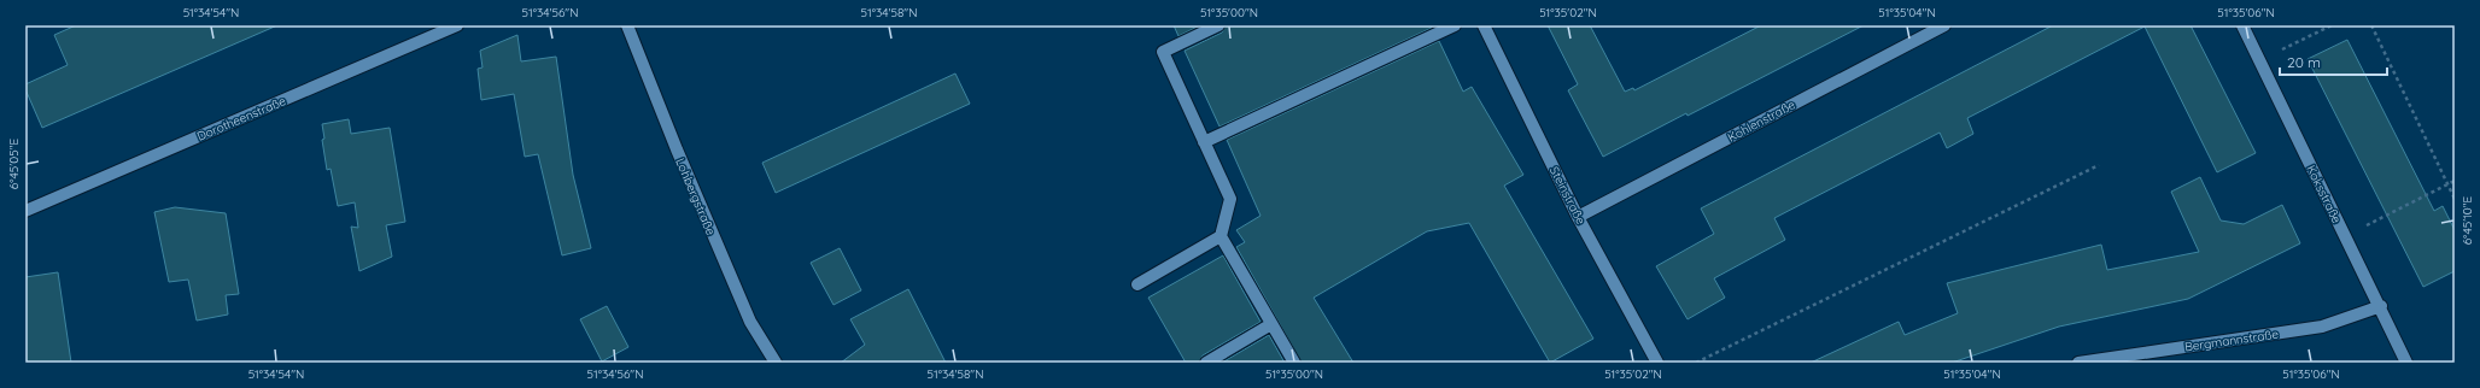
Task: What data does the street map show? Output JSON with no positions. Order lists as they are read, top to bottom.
{
  "streets": {
    "street": [
      "Dorotheenstraße",
      "Kohlenstraße",
      "Koksstraße",
      "Steinstraße",
      "Lohbergstraße",
      "Bergmannstraße"
    ]
  },
  "crossings": [
    ["Kohlenstraße", "Steinstraße"],
    ["Koksstraße", "Bergmannstraße"]
  ],
  "scale_bar": "20 m",
  "coordinates": [
    "51°34'54\"N",
    "51°34'56\"N",
    "51°34'58\"N",
    "51°35'00\"N",
    "51°35'02\"N",
    "51°35'04\"N",
    "51°35'06\"N",
    "6°45'05\"E",
    "6°45'10\"E"
  ]
}
